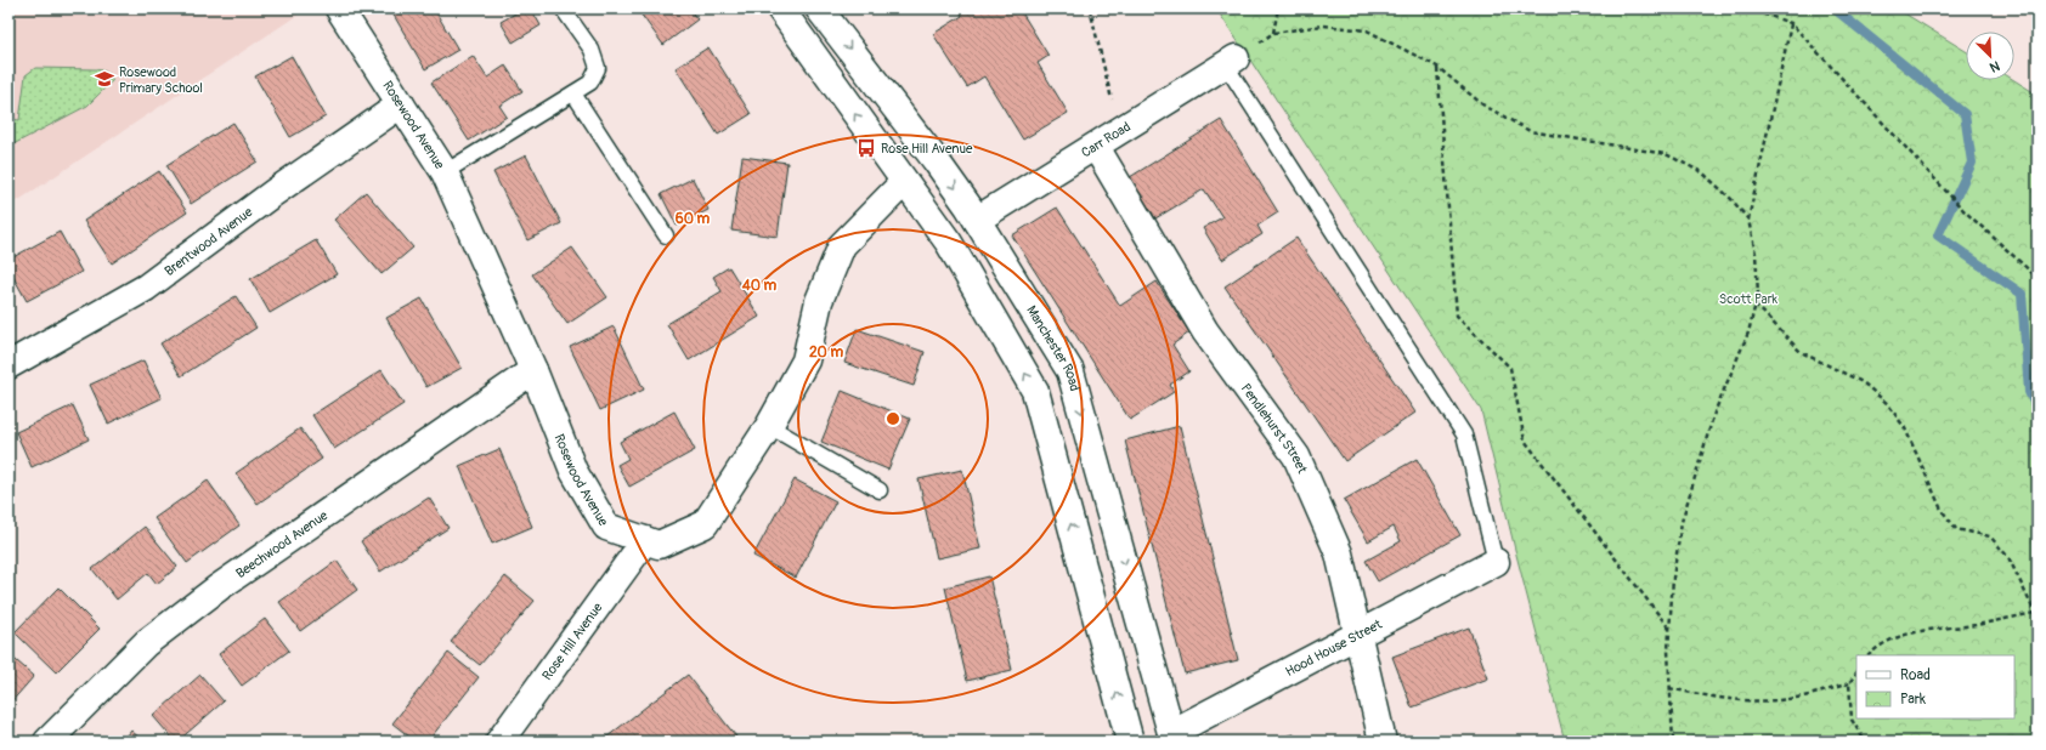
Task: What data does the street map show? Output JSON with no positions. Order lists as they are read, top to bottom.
{
  "streets": {
    "street": [
      "Rosewood Avenue",
      "Carr Road",
      "Brentwood Avenue",
      "Manchester Road",
      "Pendlehurst Street",
      "Beechwood Avenue",
      "Rose Hill Avenue",
      "Hood House Street"
    ]
  },
  "crossings": [
    ["Rosewood Avenue", "Brentwood Avenue"],
    ["Rosewood Avenue", "Manchester Road"],
    ["Rosewood Avenue", "Beechwood Avenue"],
    ["Rosewood Avenue", "Rose Hill Avenue"],
    ["Carr Road", "Manchester Road"],
    ["Carr Road", "Pendlehurst Street"],
    ["Manchester Road", "Hood House Street"],
    ["Pendlehurst Street", "Hood House Street"]
  ],
  "parks": ["Scott Park"],
  "places": {
    "school or university": ["Rosewood Primary School"],
    "bus stop": ["Rose Hill Avenue"]
  },
  "legend": ["Road", "Park"],
  "north": "bottom right",
  "rings": ["60 m", "40 m", "20 m"]
}
